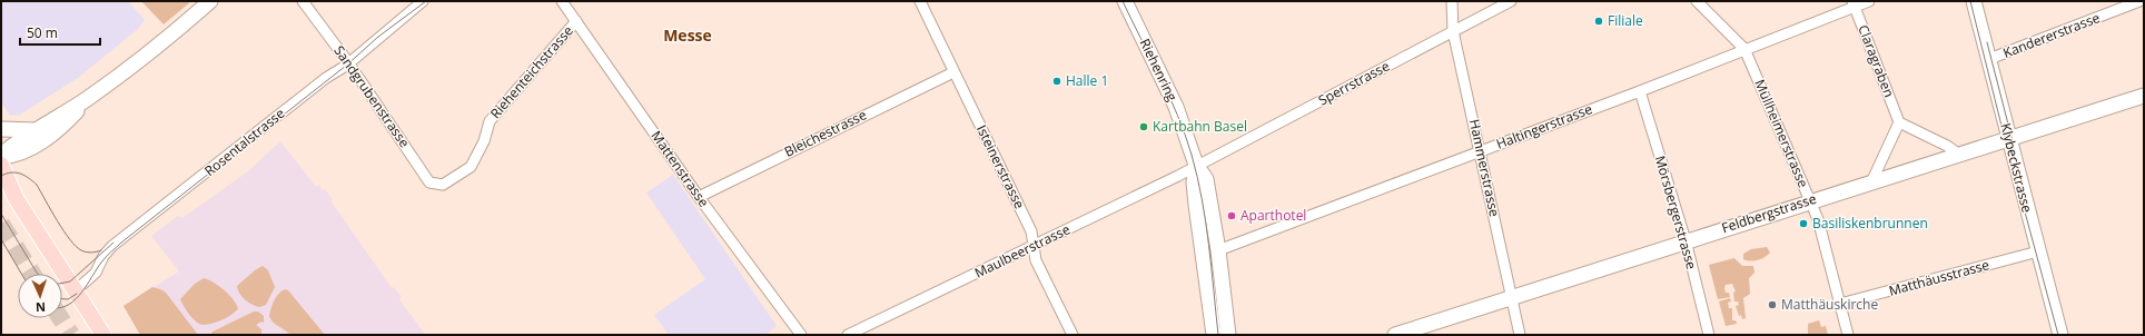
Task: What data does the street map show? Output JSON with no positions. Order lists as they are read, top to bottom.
{
  "streets": {
    "main road": ["Riehenring", "Klybeckstrasse", "Feldbergstrasse"],
    "street": [
      "Kandererstrasse",
      "Claragraben",
      "Riehenteichstrasse",
      "Sperrstrasse",
      "Sandgrubenstrasse",
      "Haltingerstrasse",
      "Bleichestrasse",
      "Müllheimerstrasse",
      "Rosentalstrasse",
      "Isteinerstrasse",
      "Hammerstrasse",
      "Mattenstrasse",
      "Mörsbergerstrasse",
      "Maulbeerstrasse",
      "Matthäusstrasse"
    ]
  },
  "crossings": [
    ["Kandererstrasse", "Klybeckstrasse"],
    ["Claragraben", "Haltingerstrasse"],
    ["Riehenring", "Sperrstrasse"],
    ["Riehenring", "Haltingerstrasse"],
    ["Riehenring", "Maulbeerstrasse"],
    ["Riehenteichstrasse", "Sandgrubenstrasse"],
    ["Riehenteichstrasse", "Mattenstrasse"],
    ["Sperrstrasse", "Hammerstrasse"],
    ["Sperrstrasse", "Maulbeerstrasse"],
    ["Sandgrubenstrasse", "Rosentalstrasse"],
    ["Haltingerstrasse", "Müllheimerstrasse"],
    ["Haltingerstrasse", "Hammerstrasse"],
    ["Haltingerstrasse", "Mörsbergerstrasse"],
    ["Bleichestrasse", "Isteinerstrasse"],
    ["Bleichestrasse", "Mattenstrasse"],
    ["Müllheimerstrasse", "Feldbergstrasse"],
    ["Müllheimerstrasse", "Matthäusstrasse"],
    ["Isteinerstrasse", "Maulbeerstrasse"],
    ["Hammerstrasse", "Feldbergstrasse"],
    ["Klybeckstrasse", "Feldbergstrasse"],
    ["Klybeckstrasse", "Matthäusstrasse"],
    ["Mörsbergerstrasse", "Feldbergstrasse"]
  ],
  "districts": ["Messe"],
  "places": [
    "Filiale",
    "Halle 1",
    "Kartbahn Basel",
    "Aparthotel",
    "Basiliskenbrunnen",
    "Matthäuskirche"
  ],
  "scale_bar": "50 m",
  "north": "bottom"
}
